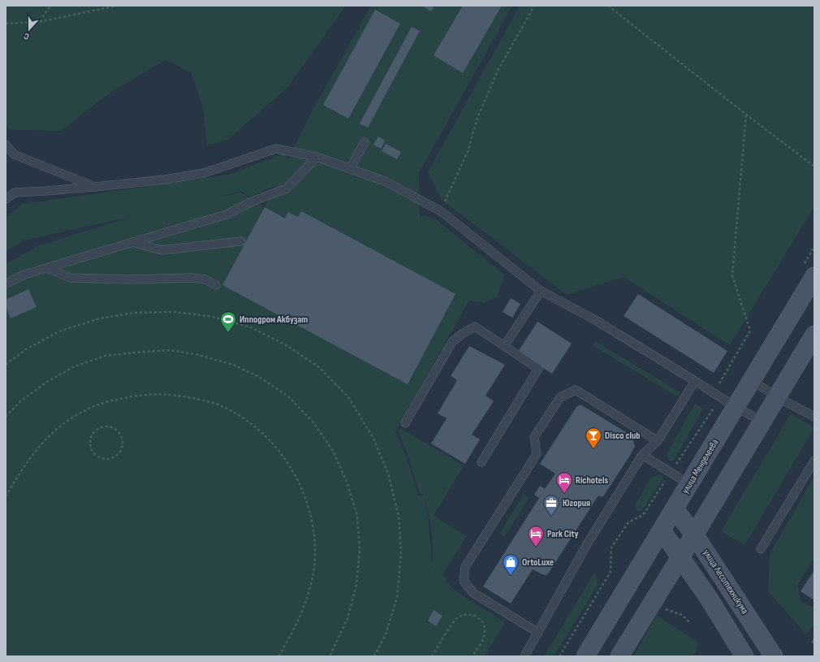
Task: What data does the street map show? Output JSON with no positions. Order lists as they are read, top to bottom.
{
  "streets": {
    "main road": ["улица Менделеева", "улица Лесотехникума"]
  },
  "crossings": [
    ["улица Менделеева", "улица Лесотехникума"]
  ],
  "places": {
    "sports": ["Ипподром Акбузат"],
    "bar": ["Disco club"],
    "hotel": ["Richotels", "Park City"],
    "office": ["Югория"],
    "shop": ["OrtoLuxe"]
  },
  "north": "bottom"
}
